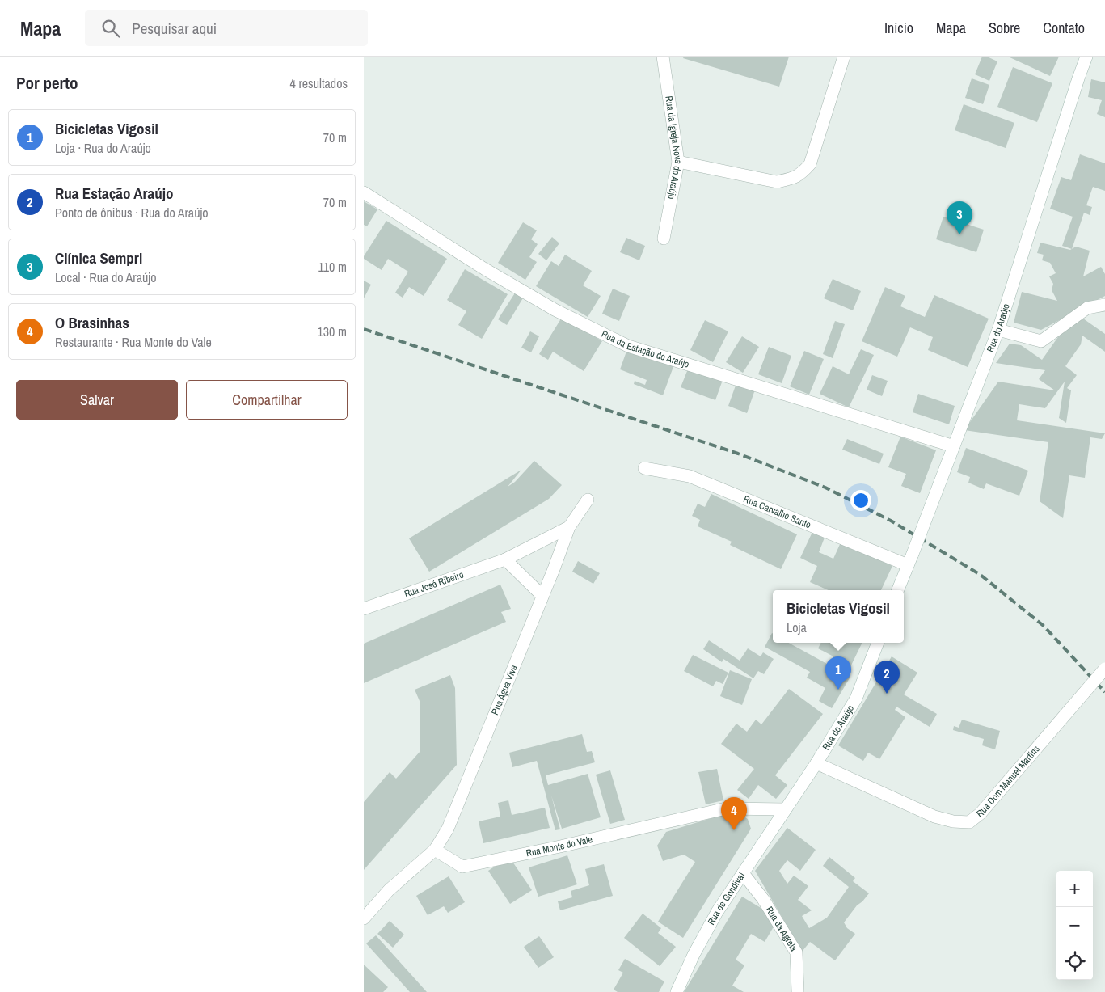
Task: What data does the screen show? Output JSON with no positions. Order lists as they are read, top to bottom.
{
  "streets": {
    "street": [
      "Rua da Igreja Nova do Araújo",
      "Rua do Araújo",
      "Rua da Estação do Araújo",
      "Rua Carvalho Santo",
      "Rua José Ribeiro",
      "Rua Água Viva",
      "Rua Dom Manuel Martins",
      "Rua Monte do Vale",
      "Rua de Gondivai",
      "Rua da Agrela"
    ]
  },
  "crossings": [
    ["Rua do Araújo", "Rua da Estação do Araújo"],
    ["Rua do Araújo", "Rua Carvalho Santo"],
    ["Rua do Araújo", "Rua Dom Manuel Martins"],
    ["Rua do Araújo", "Rua Monte do Vale"],
    ["Rua do Araújo", "Rua de Gondivai"],
    ["Rua José Ribeiro", "Rua Água Viva"],
    ["Rua Água Viva", "Rua Monte do Vale"],
    ["Rua Monte do Vale", "Rua de Gondivai"],
    ["Rua de Gondivai", "Rua da Agrela"]
  ],
  "page": {
    "header": "Mapa",
    "search": "Pesquisar aqui",
    "nav": [
      "Início",
      "Mapa",
      "Sobre",
      "Contato"
    ],
    "heading": ["Por perto", "4 resultados"],
    "list": [
      {
        "mark": "1",
        "name": "Bicicletas Vigosil",
        "note": "Loja · Rua do Araújo",
        "value": "70 m"
      },
      {
        "mark": "2",
        "name": "Rua Estação Araújo",
        "note": "Ponto de ônibus · Rua do Araújo",
        "value": "70 m"
      },
      {
        "mark": "3",
        "name": "Clínica Sempri",
        "note": "Local · Rua do Araújo",
        "value": "110 m"
      },
      {
        "mark": "4",
        "name": "O Brasinhas",
        "note": "Restaurante · Rua Monte do Vale",
        "value": "130 m"
      }
    ],
    "pins": [
      "3",
      "1",
      "2",
      "4"
    ],
    "buttons": ["Salvar", "Compartilhar"],
    "popup": ["Bicicletas Vigosil", "Loja"],
    "map_buttons": ["+", "−"]
  }
}
